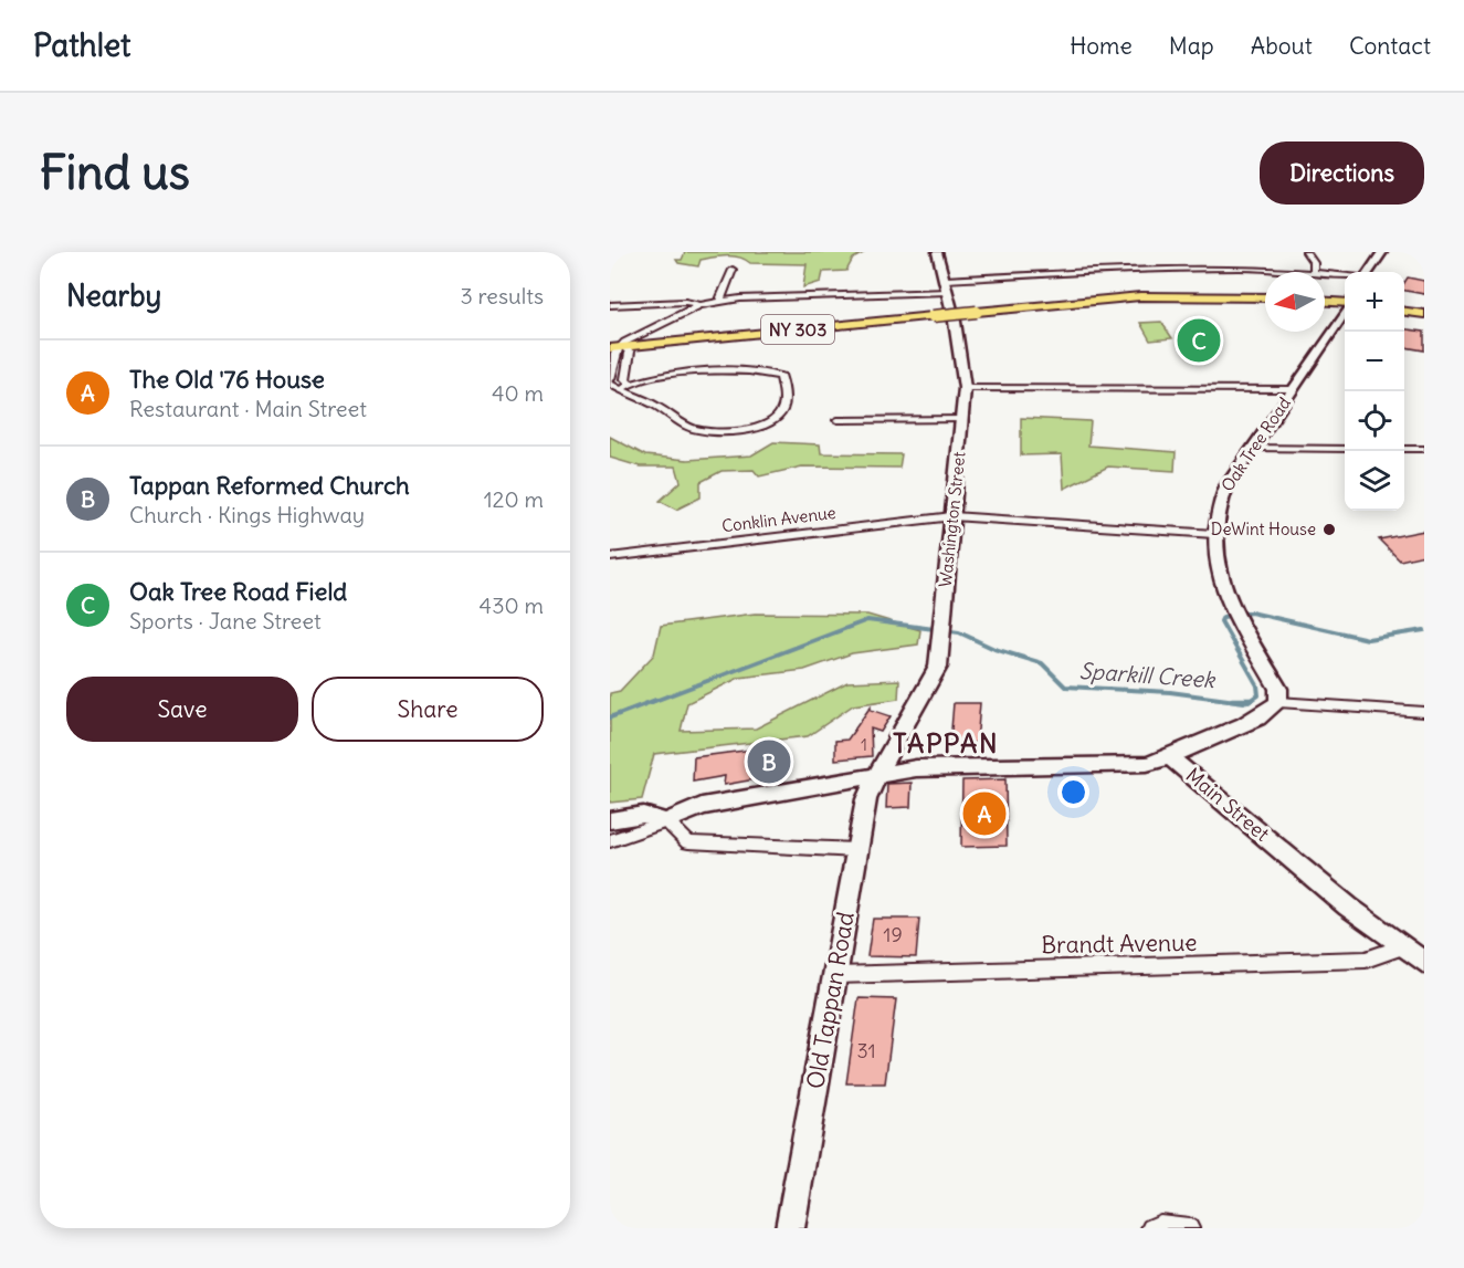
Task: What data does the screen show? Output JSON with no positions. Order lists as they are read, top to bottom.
{
  "streets": {
    "main road": ["NY 303"],
    "street": [
      "Oak Tree Road",
      "Conklin Avenue",
      "Washington Street",
      "Main Street",
      "Brandt Avenue",
      "Old Tappan Road"
    ]
  },
  "crossings": [
    ["Oak Tree Road", "Conklin Avenue"],
    ["Conklin Avenue", "Washington Street"],
    ["Washington Street", "Main Street"],
    ["Washington Street", "Old Tappan Road"],
    ["Main Street", "Brandt Avenue"],
    ["Main Street", "Old Tappan Road"],
    ["Brandt Avenue", "Old Tappan Road"]
  ],
  "districts": ["TAPPAN"],
  "water": ["Sparkill Creek"],
  "places": ["DeWint House"],
  "house_numbers": ["1", "19", "31"],
  "north": "left",
  "page": {
    "header": "Pathlet",
    "nav": [
      "Home",
      "Map",
      "About",
      "Contact"
    ],
    "buttons": [
      "Directions",
      ["Save", "Share"]
    ],
    "title": "Find us",
    "heading": ["Nearby", "3 results"],
    "map_buttons": ["+", "−"],
    "pins": ["C", "B", "A"],
    "list": [
      {
        "mark": "A",
        "name": "The Old '76 House",
        "note": "Restaurant · Main Street",
        "value": "40 m"
      },
      {
        "mark": "B",
        "name": "Tappan Reformed Church",
        "note": "Church · Kings Highway",
        "value": "120 m"
      },
      {
        "mark": "C",
        "name": "Oak Tree Road Field",
        "note": "Sports · Jane Street",
        "value": "430 m"
      }
    ]
  }
}
